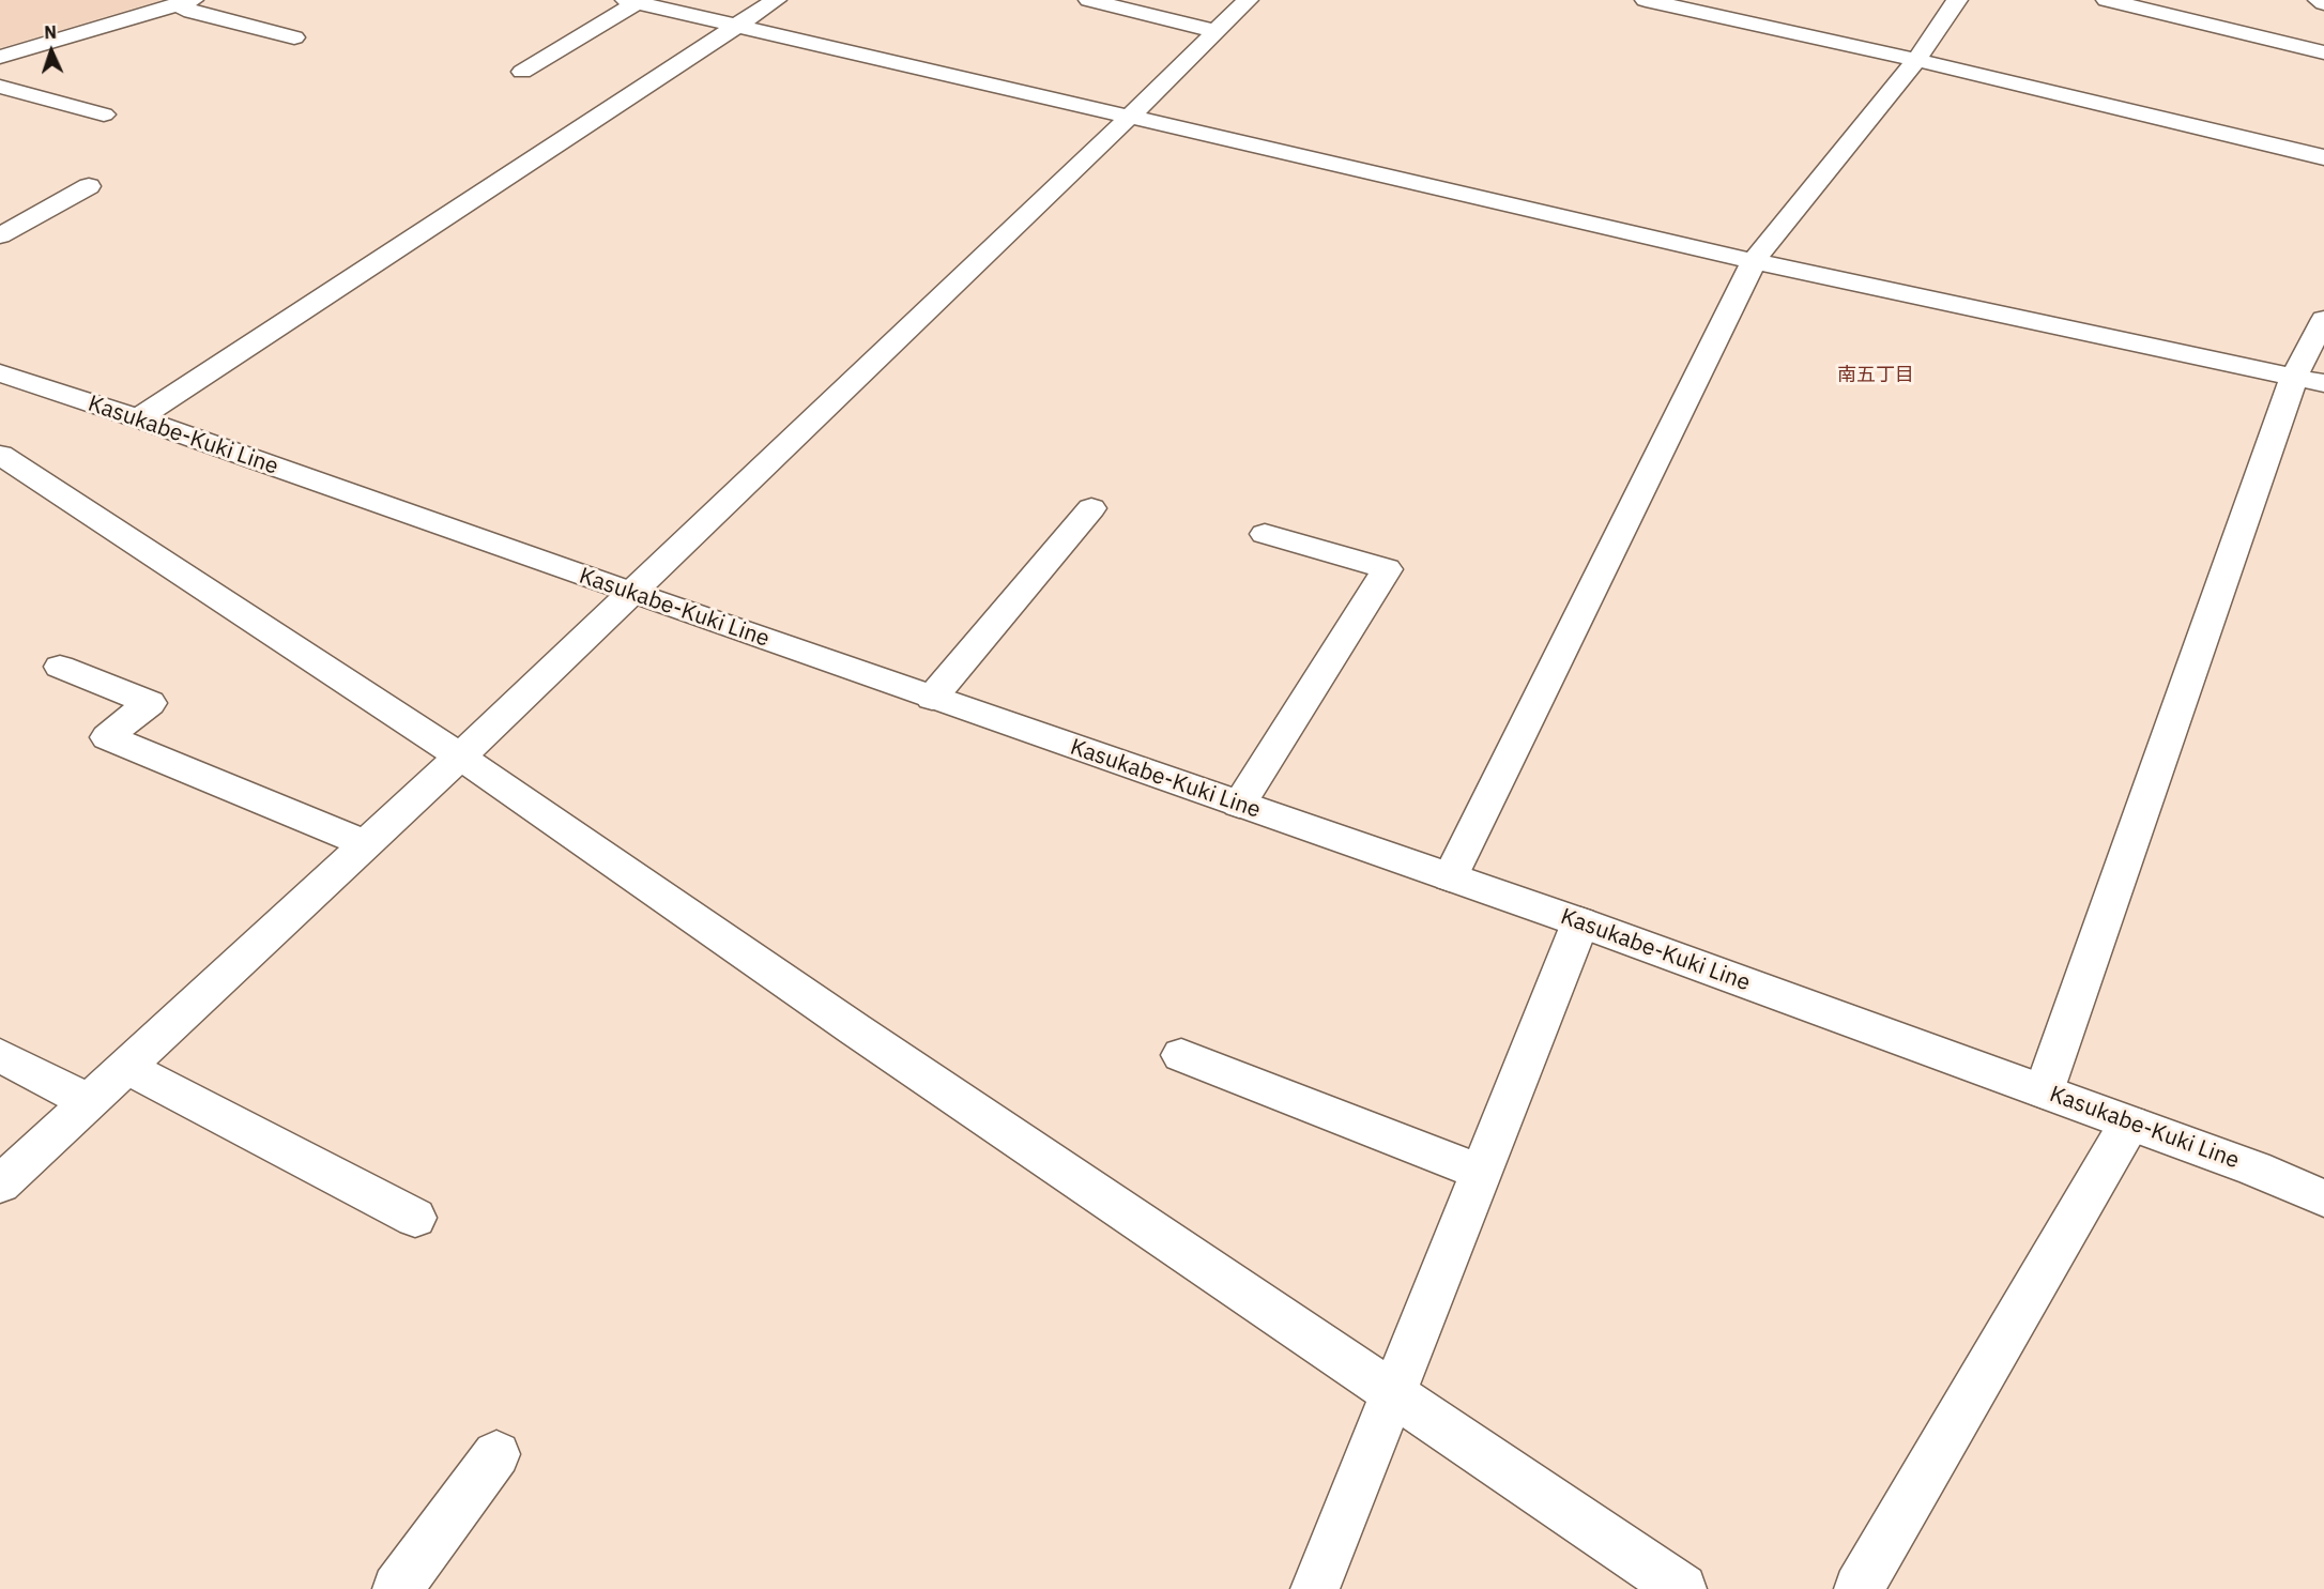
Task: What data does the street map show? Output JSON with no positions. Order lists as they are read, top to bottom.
{
  "streets": {
    "street": ["Kasukabe-Kuki Line"]
  },
  "districts": ["南五丁目"],
  "north": "top"
}
